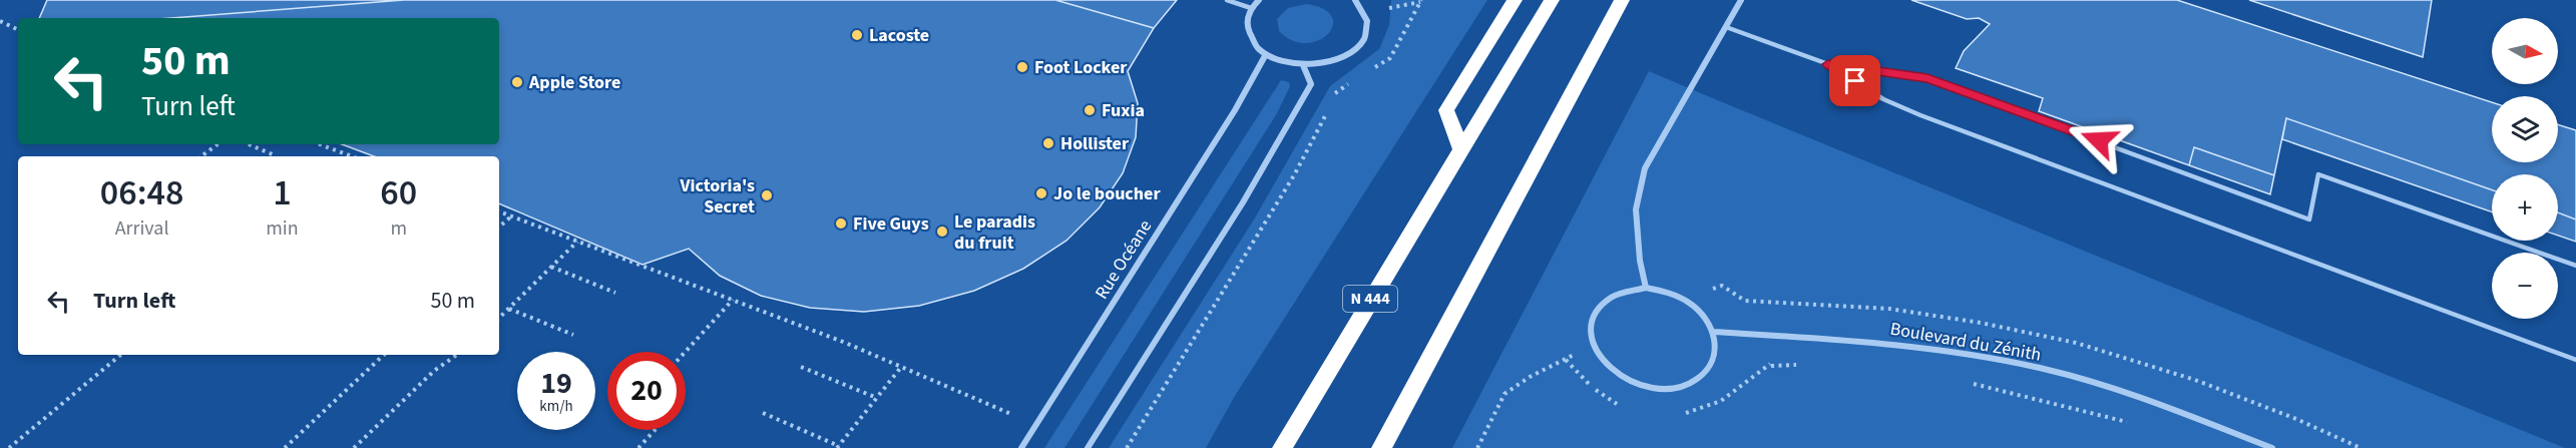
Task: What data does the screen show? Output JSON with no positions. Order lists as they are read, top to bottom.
{
  "streets": {
    "highway": ["N 444"],
    "street": ["Rue Océane", "Boulevard du Zénith"]
  },
  "places": [
    "Lacoste",
    "Foot Locker",
    "Apple Store",
    "Fuxia",
    "Hollister",
    "Jo le boucher",
    "Victoria's Secret",
    "Five Guys",
    "Le paradis du fruit"
  ],
  "north": "right",
  "page": {
    "map_buttons": ["+", "−"],
    "turn": ["50 m", "Turn left"],
    "eta": [
      "06:48",
      "Arrival",
      "1",
      "min",
      "60",
      "m"
    ],
    "list": [
      {
        "name": "Turn left",
        "value": "50 m"
      }
    ],
    "speed": "19 km/h",
    "limit": "20"
  }
}
